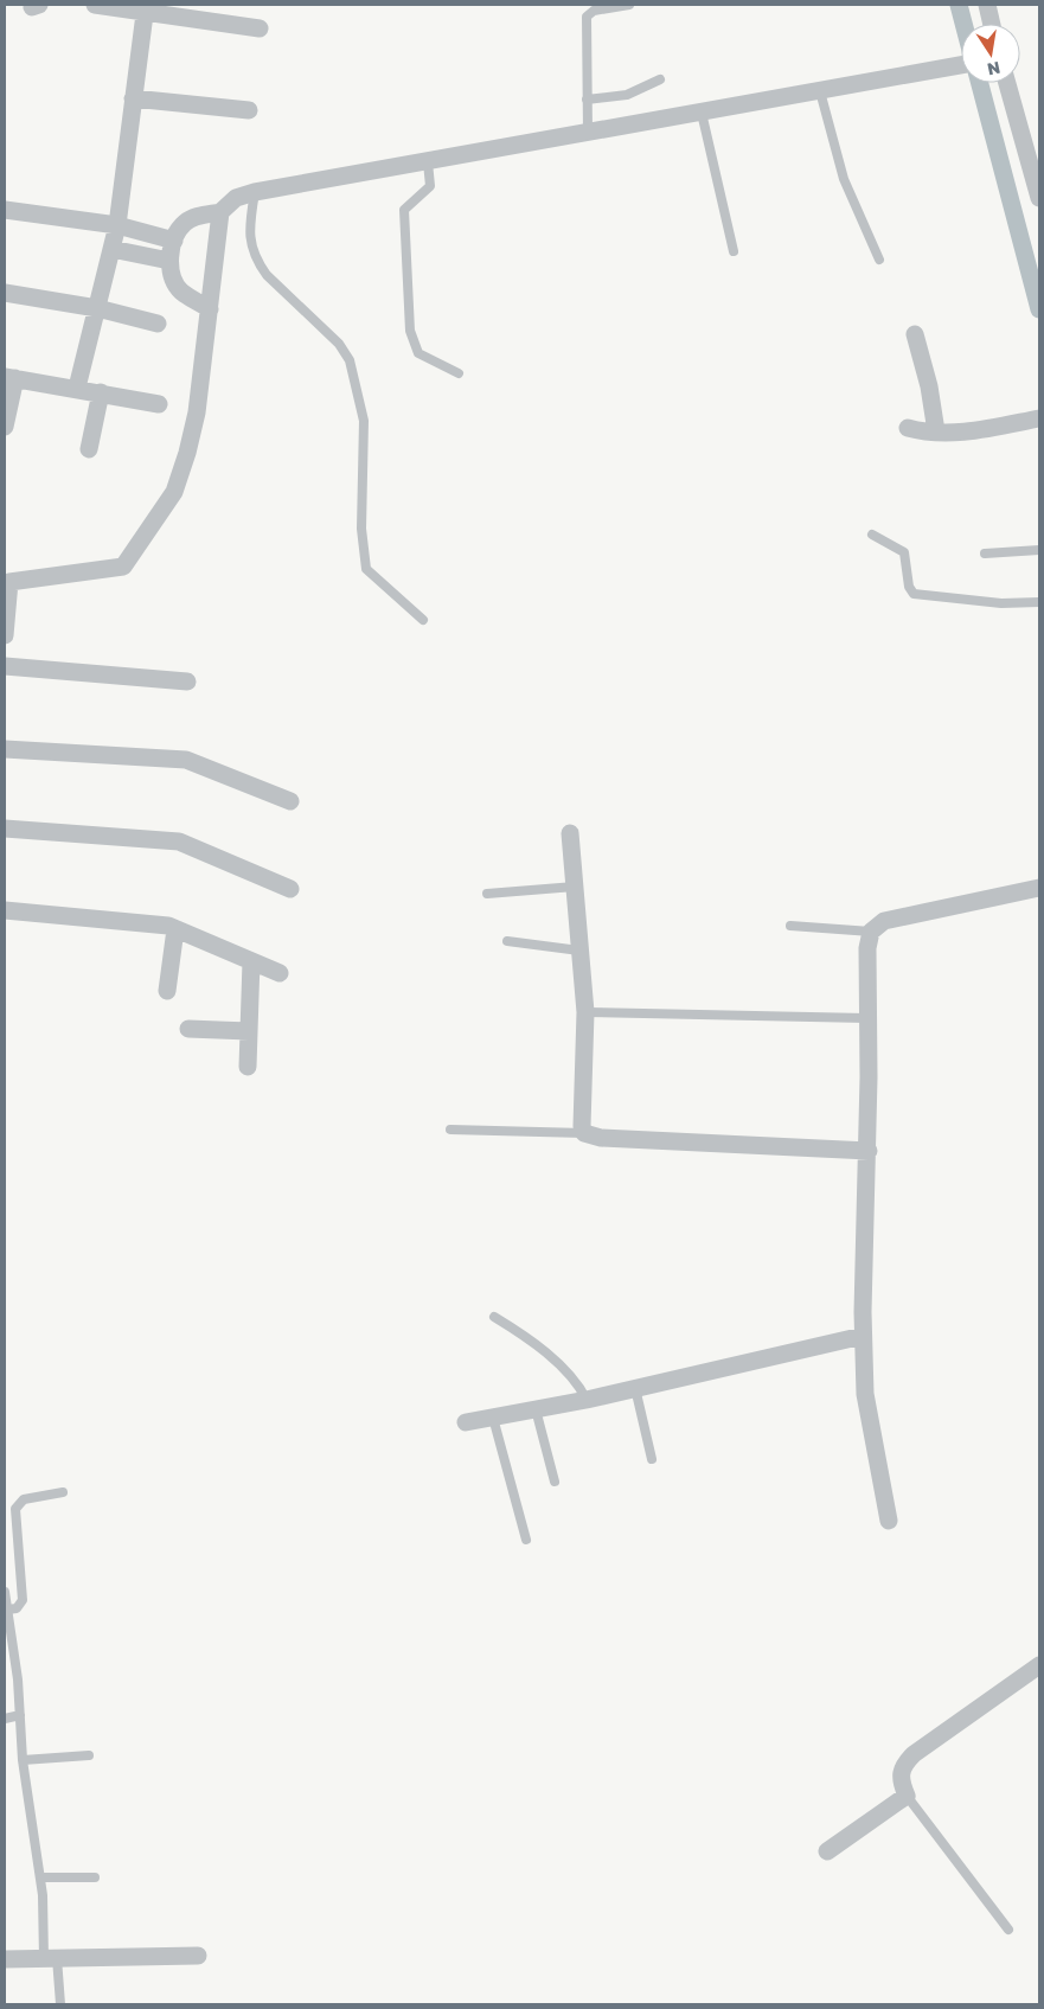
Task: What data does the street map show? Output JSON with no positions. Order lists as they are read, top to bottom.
{
  "north": "bottom"
}
